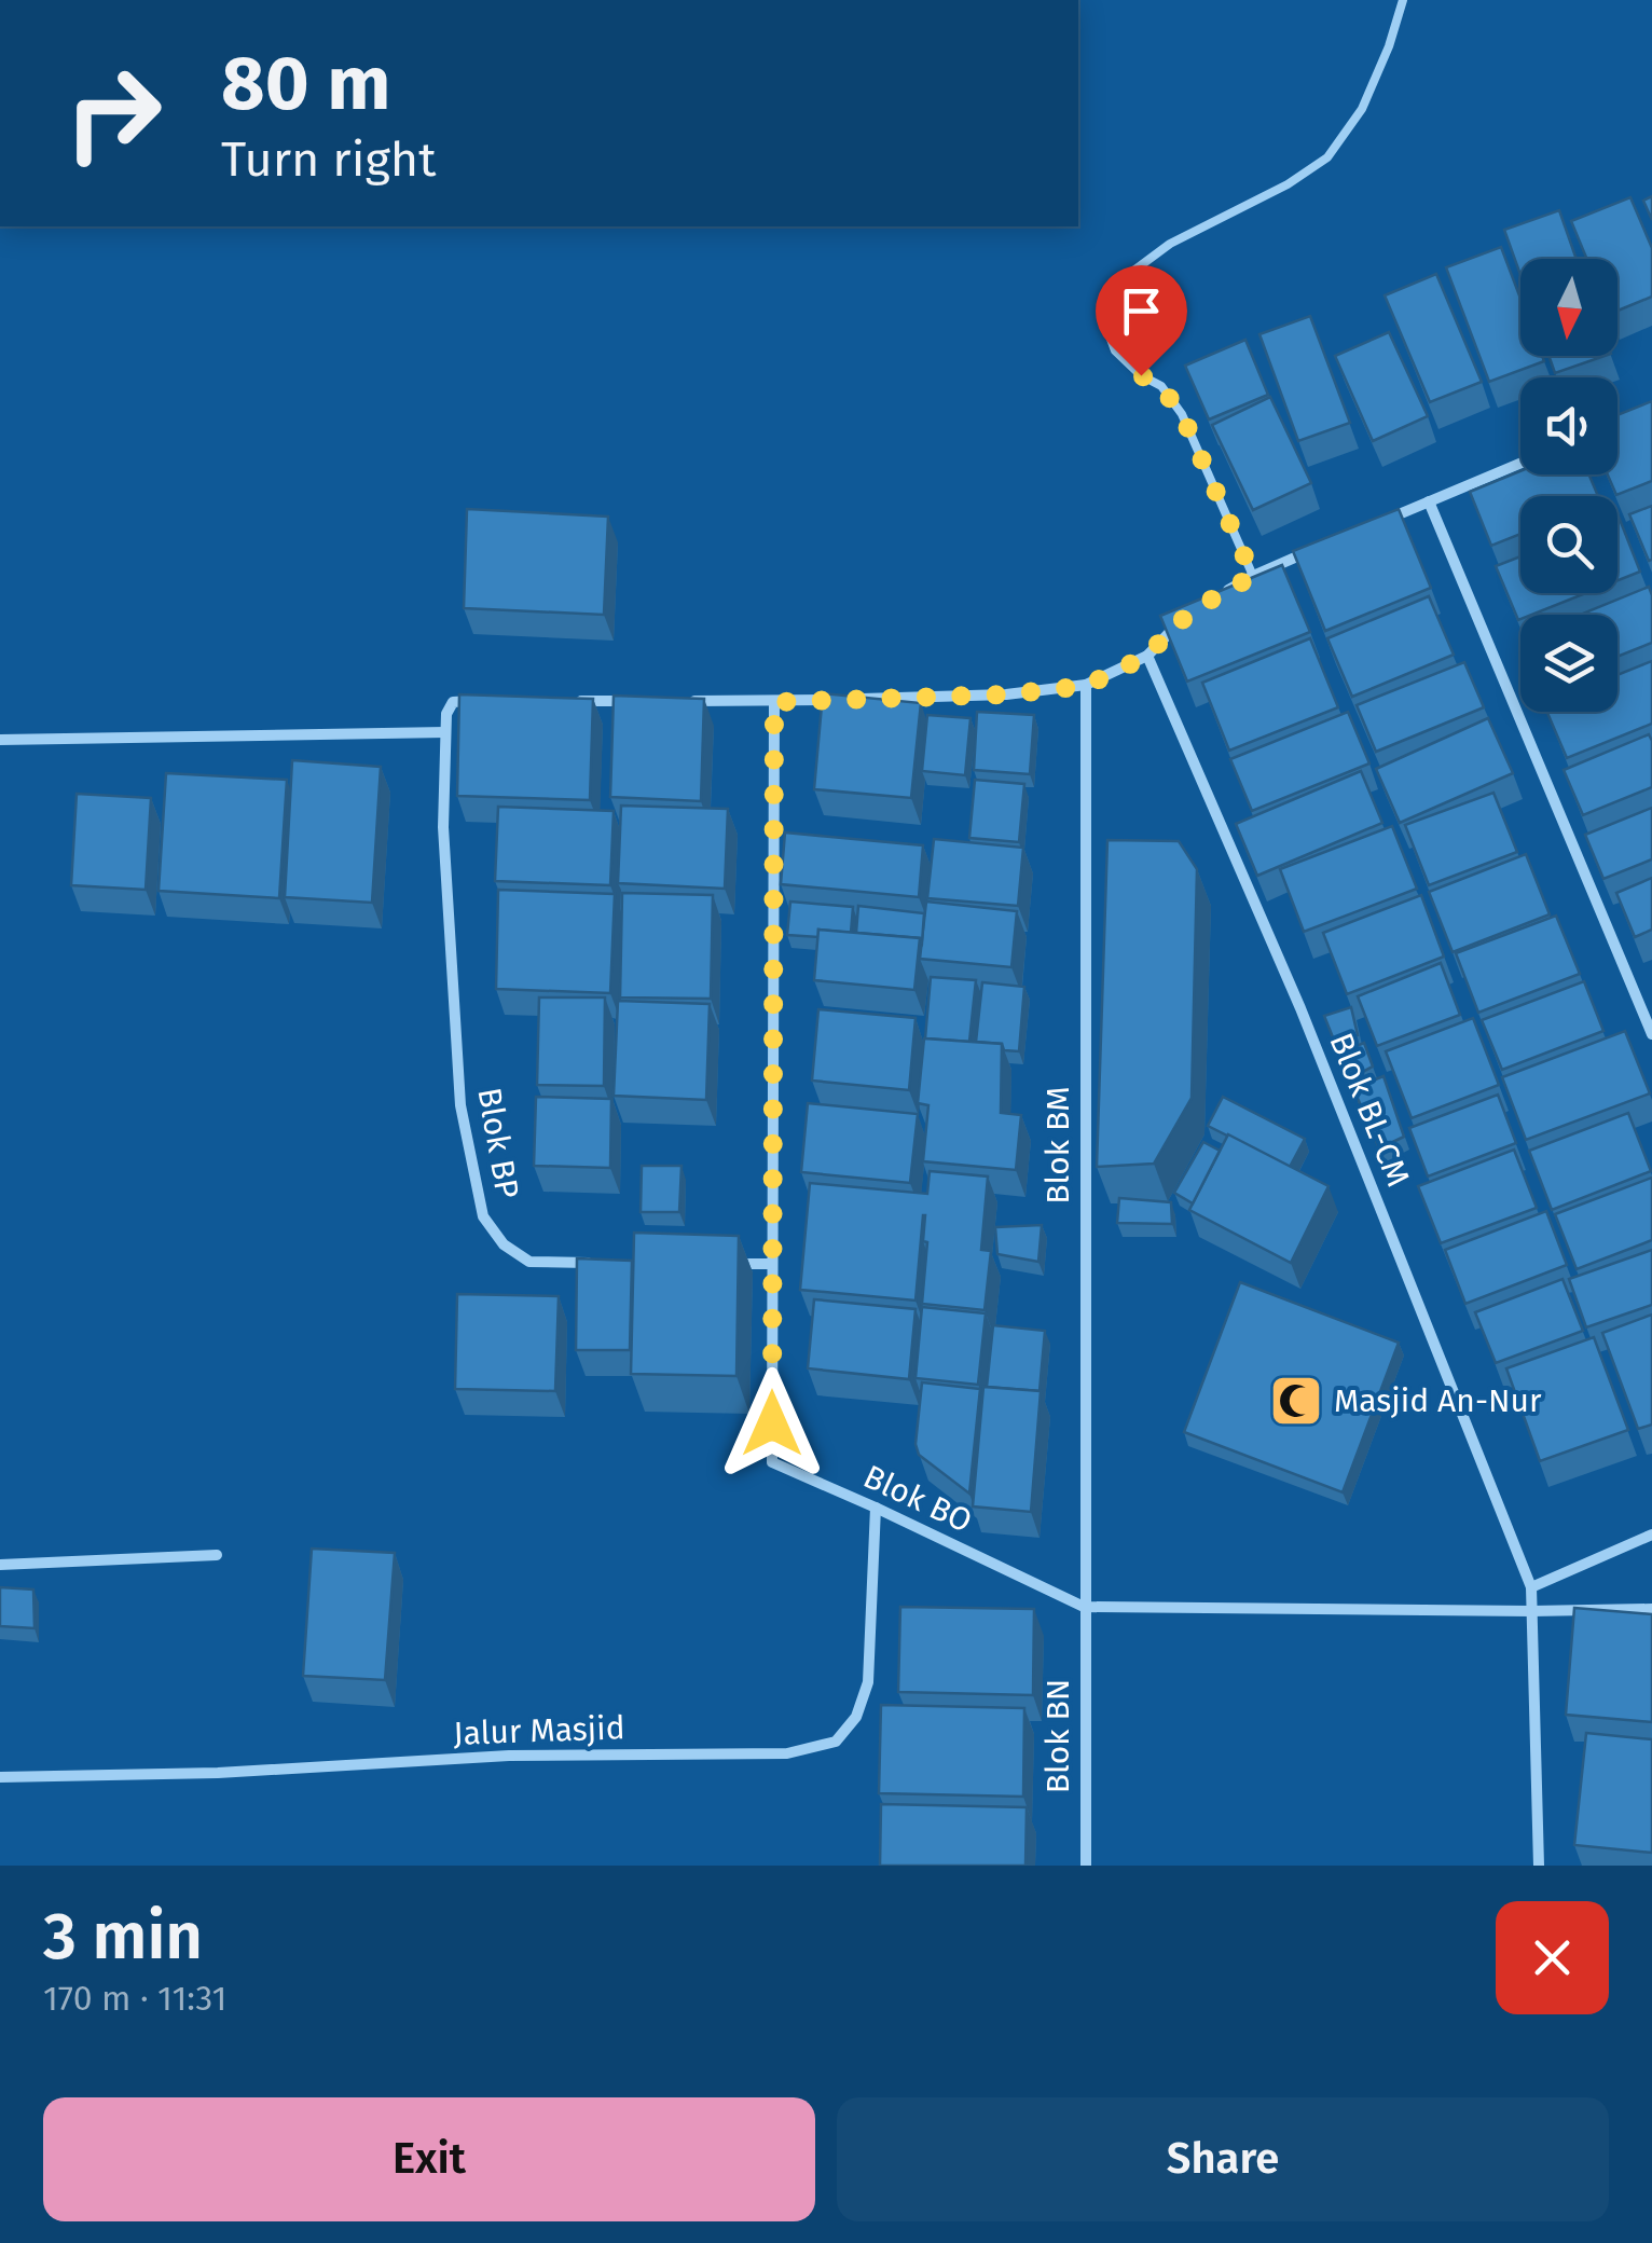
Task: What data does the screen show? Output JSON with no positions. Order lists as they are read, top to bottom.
{
  "streets": {
    "street": [
      "Blok BL-CM",
      "Blok BP",
      "Blok BM",
      "Blok BO",
      "Jalur Masjid",
      "Blok BN"
    ]
  },
  "crossings": [
    ["Blok BM", "Blok BO"],
    ["Blok BM", "Blok BN"],
    ["Blok BO", "Jalur Masjid"],
    ["Blok BO", "Blok BN"]
  ],
  "places": {
    "mosque": ["Masjid An-Nur"]
  },
  "north": "bottom",
  "page": {
    "turn": ["80 m", "Turn right"],
    "heading": ["3 min", "170 m · 11:31"],
    "buttons": ["Exit", "Share"]
  }
}
